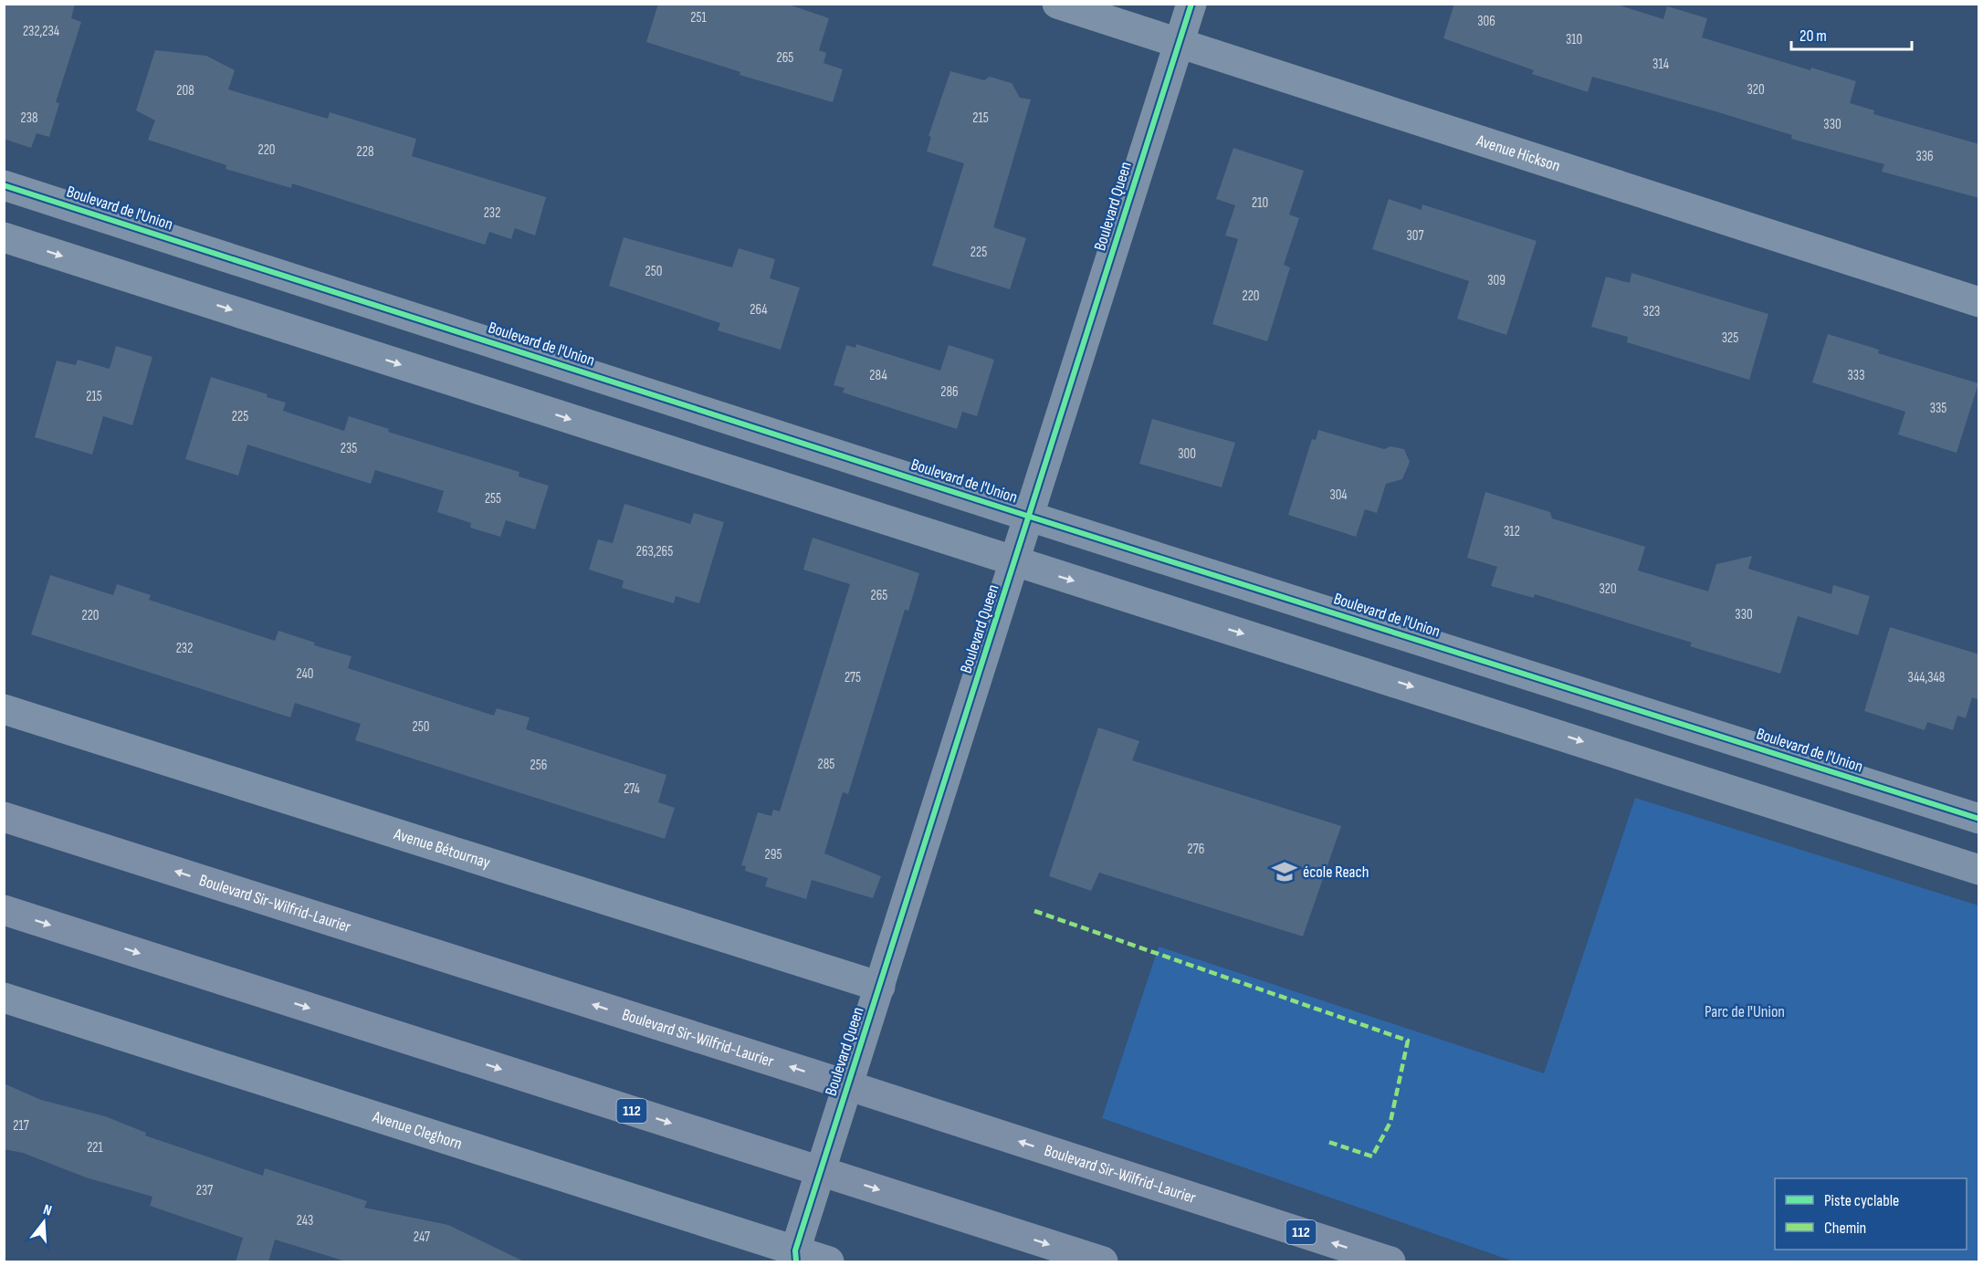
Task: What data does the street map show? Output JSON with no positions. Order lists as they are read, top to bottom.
{
  "streets": {
    "main road": ["Boulevard Sir-Wilfrid-Laurier", "112"],
    "street": [
      "Avenue Hickson",
      "Boulevard Queen",
      "Boulevard de l'Union",
      "Avenue Bétournay",
      "Avenue Cleghorn"
    ]
  },
  "crossings": [
    ["Avenue Hickson", "Boulevard Queen"],
    ["Boulevard Queen", "Boulevard de l'Union"],
    ["Boulevard Queen", "Avenue Bétournay"],
    ["Boulevard Queen", "Boulevard Sir-Wilfrid-Laurier"],
    ["Boulevard Queen", "112"],
    ["Boulevard Queen", "Avenue Cleghorn"]
  ],
  "parks": ["Parc de l'Union"],
  "places": {
    "school or university": ["école Reach"]
  },
  "house_numbers": [
    "251",
    "306",
    "232,234",
    "310",
    "265",
    "314",
    "320",
    "208",
    "238",
    "215",
    "330",
    "220",
    "228",
    "336",
    "210",
    "232",
    "307",
    "225",
    "250",
    "309",
    "220",
    "264",
    "323",
    "325",
    "284",
    "333",
    "286",
    "215",
    "335",
    "225",
    "235",
    "300",
    "304",
    "255",
    "312",
    "263,265",
    "320",
    "265",
    "330",
    "220",
    "232",
    "240",
    "275",
    "344,348",
    "250",
    "285",
    "256",
    "274",
    "276",
    "295",
    "217",
    "221",
    "237",
    "243",
    "247"
  ],
  "legend": ["Piste cyclable", "Chemin"],
  "scale_bar": "20 m",
  "north": "top"
}
